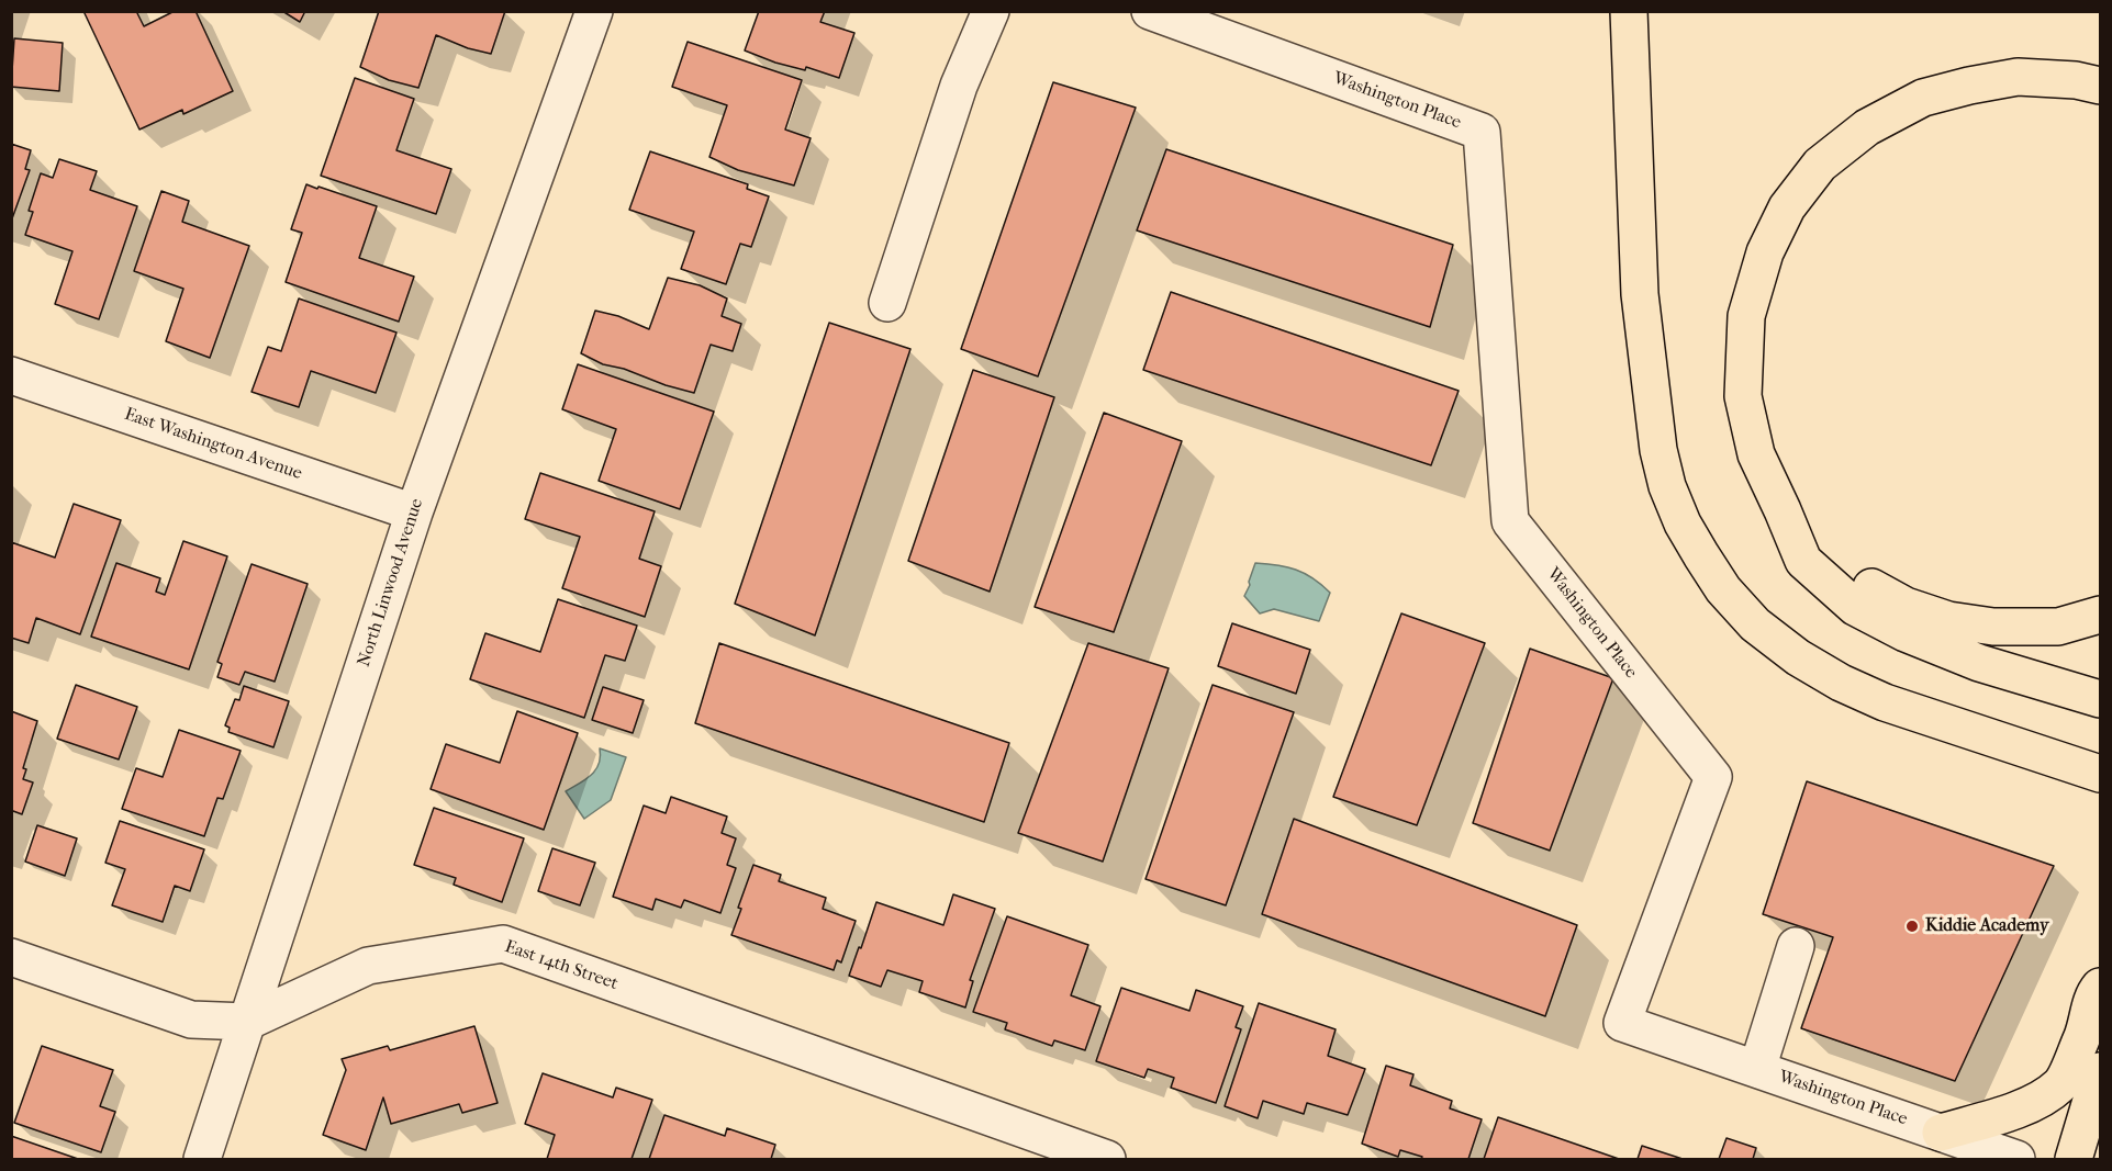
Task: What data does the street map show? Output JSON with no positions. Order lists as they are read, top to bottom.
{
  "streets": {
    "street": [
      "Washington Place",
      "East Washington Avenue",
      "North Linwood Avenue",
      "East 14th Street"
    ]
  },
  "crossings": [
    ["East Washington Avenue", "North Linwood Avenue"],
    ["North Linwood Avenue", "East 14th Street"]
  ],
  "places": ["Kiddie Academy"]
}
